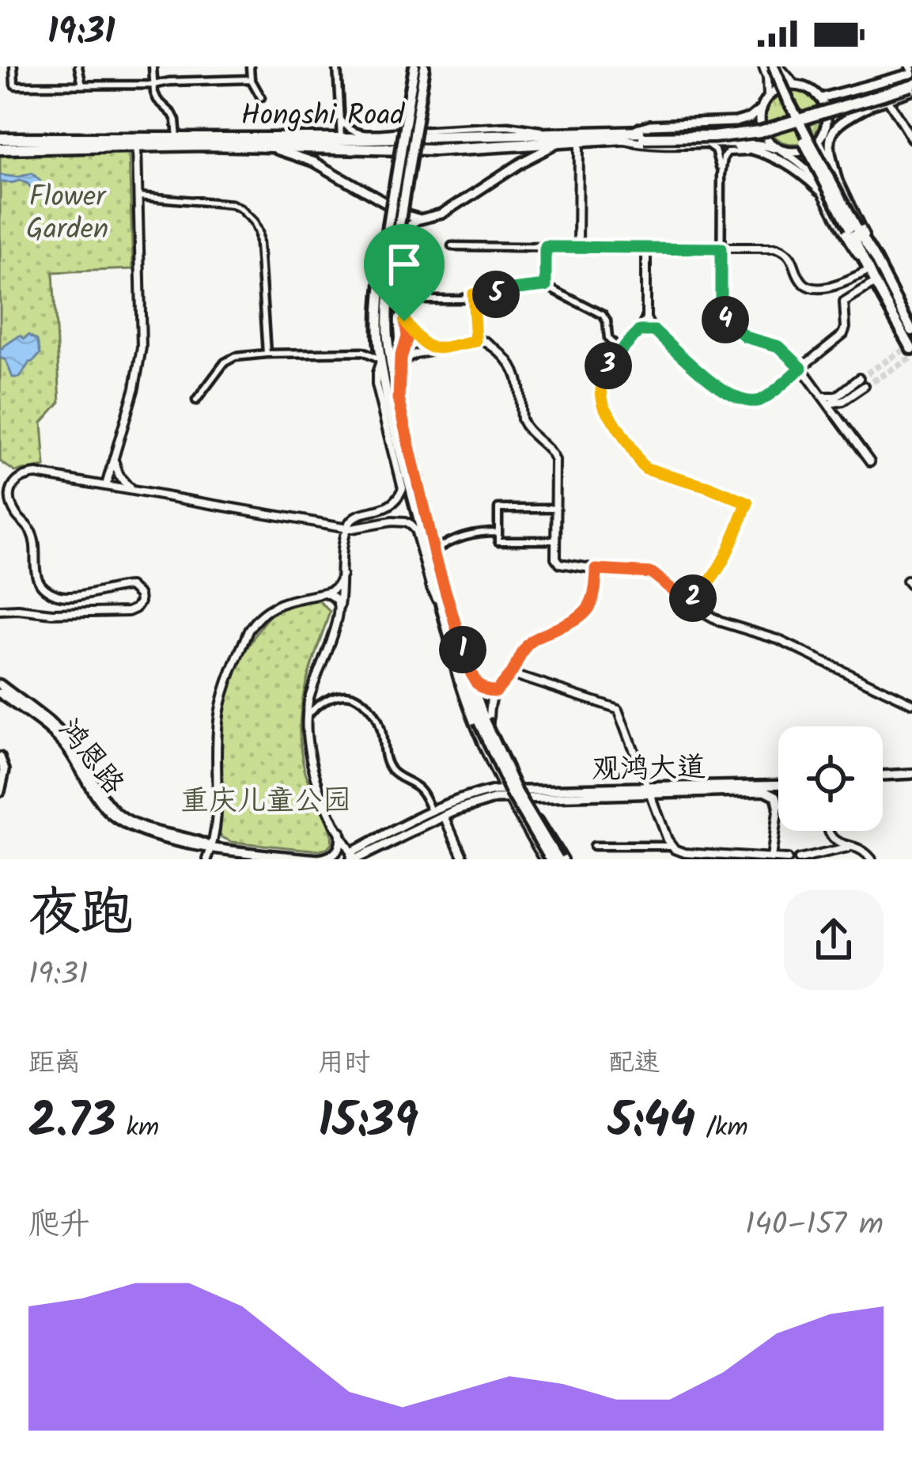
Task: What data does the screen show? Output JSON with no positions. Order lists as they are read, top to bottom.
{
  "streets": {
    "highway": ["Hongshi Road"],
    "main road": ["鸿恩路", "观鸿大道"]
  },
  "parks": ["Flower Garden", "重庆儿童公园"],
  "page": {
    "status": "19:31",
    "pins": [
      "5",
      "4",
      "3",
      "2",
      "1"
    ],
    "heading": ["夜跑", "19:31"],
    "stats": [
      ["距离", "2.73 km"],
      ["用时", "15:39"],
      ["配速", "5:44 /km"]
    ],
    "chart": ["爬升", "140–157 m"]
  }
}
